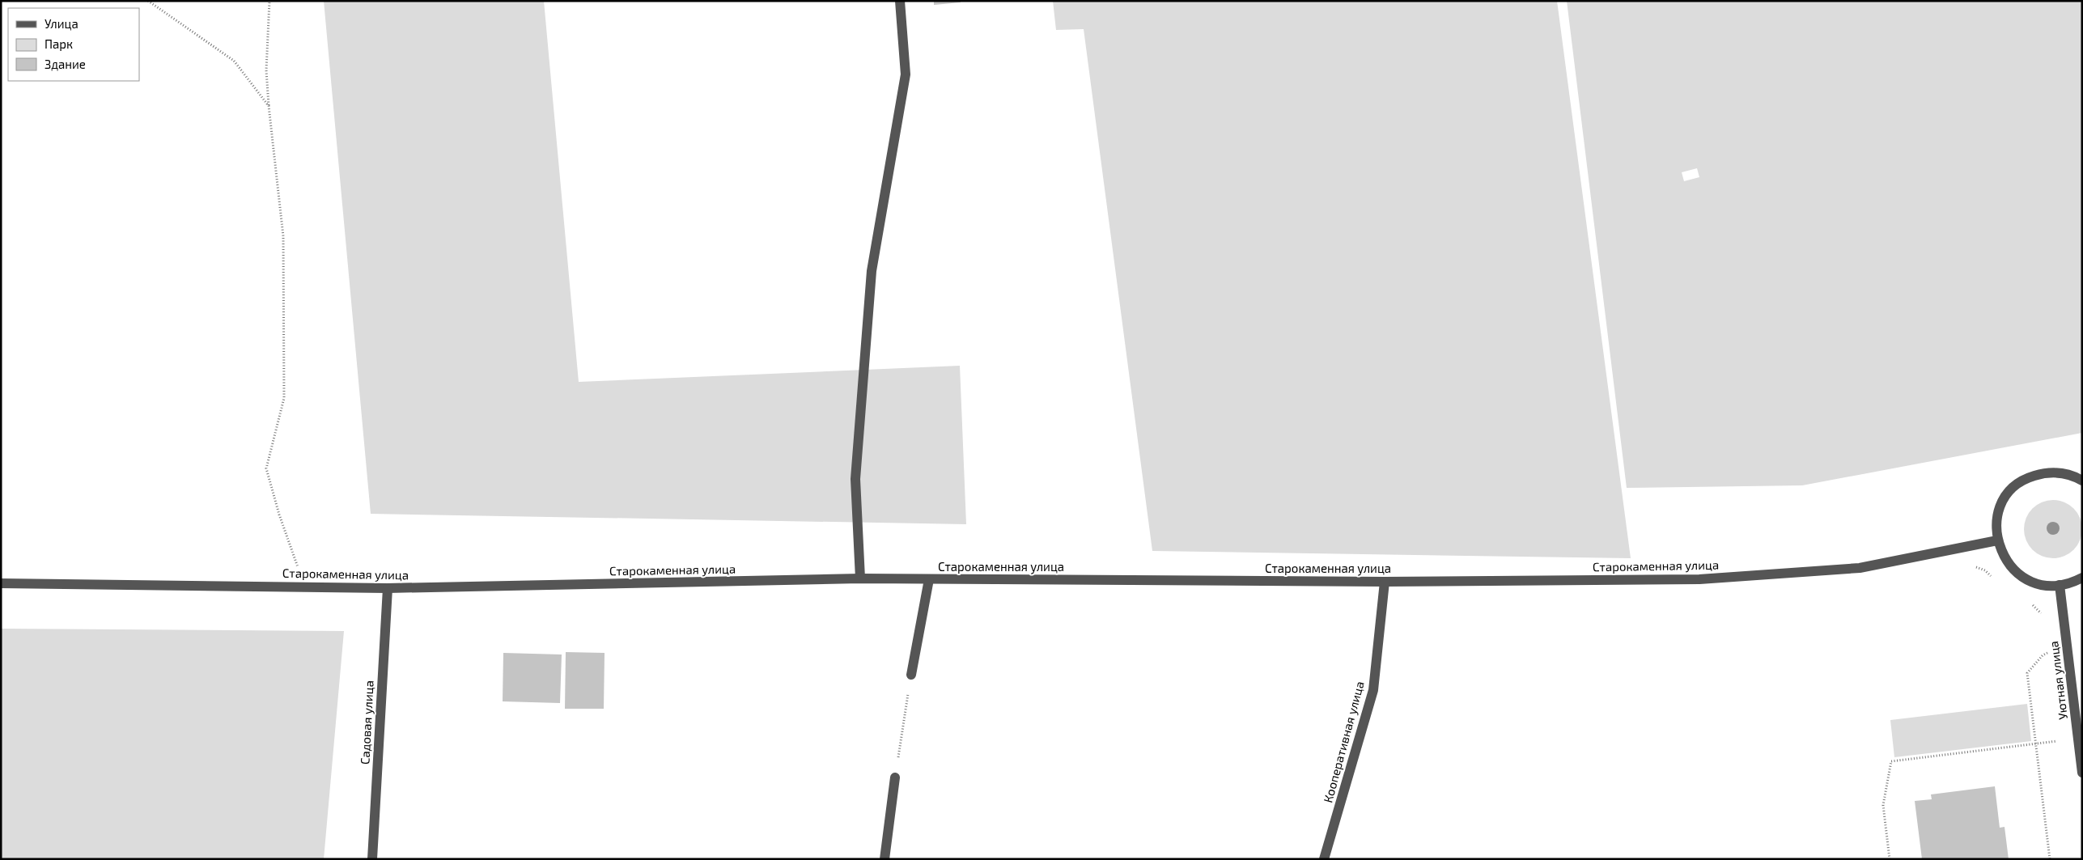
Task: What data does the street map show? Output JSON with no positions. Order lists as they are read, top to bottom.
{
  "streets": {
    "street": [
      "Старокаменная улица",
      "Уютная улица",
      "Садовая улица",
      "Кооперативная улица"
    ]
  },
  "crossings": [
    ["Старокаменная улица", "Садовая улица"],
    ["Старокаменная улица", "Кооперативная улица"]
  ],
  "legend": ["Улица", "Парк", "Здание"]
}
